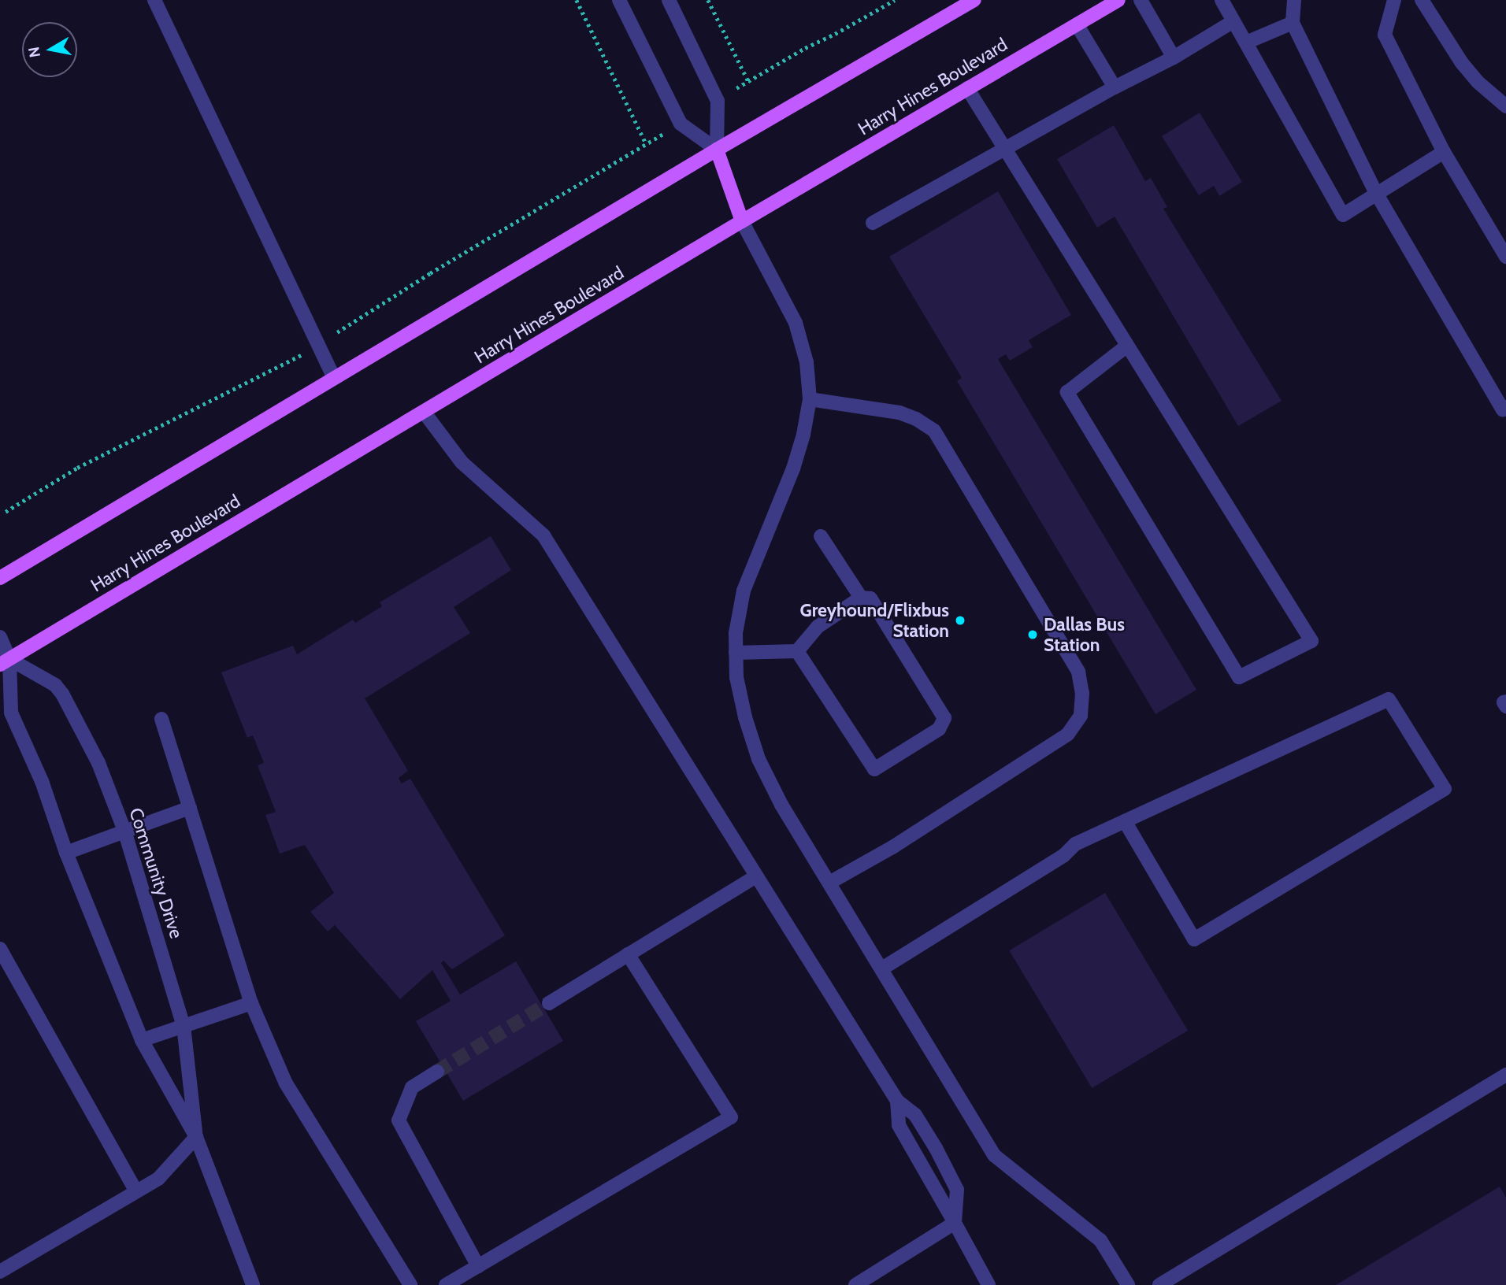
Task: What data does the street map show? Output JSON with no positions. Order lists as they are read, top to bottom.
{
  "streets": {
    "main road": ["Harry Hines Boulevard"],
    "street": ["Community Drive"]
  },
  "crossings": [
    ["Harry Hines Boulevard", "Community Drive"]
  ],
  "places": ["Greyhound/Flixbus Station", "Dallas Bus Station"],
  "north": "left"
}
